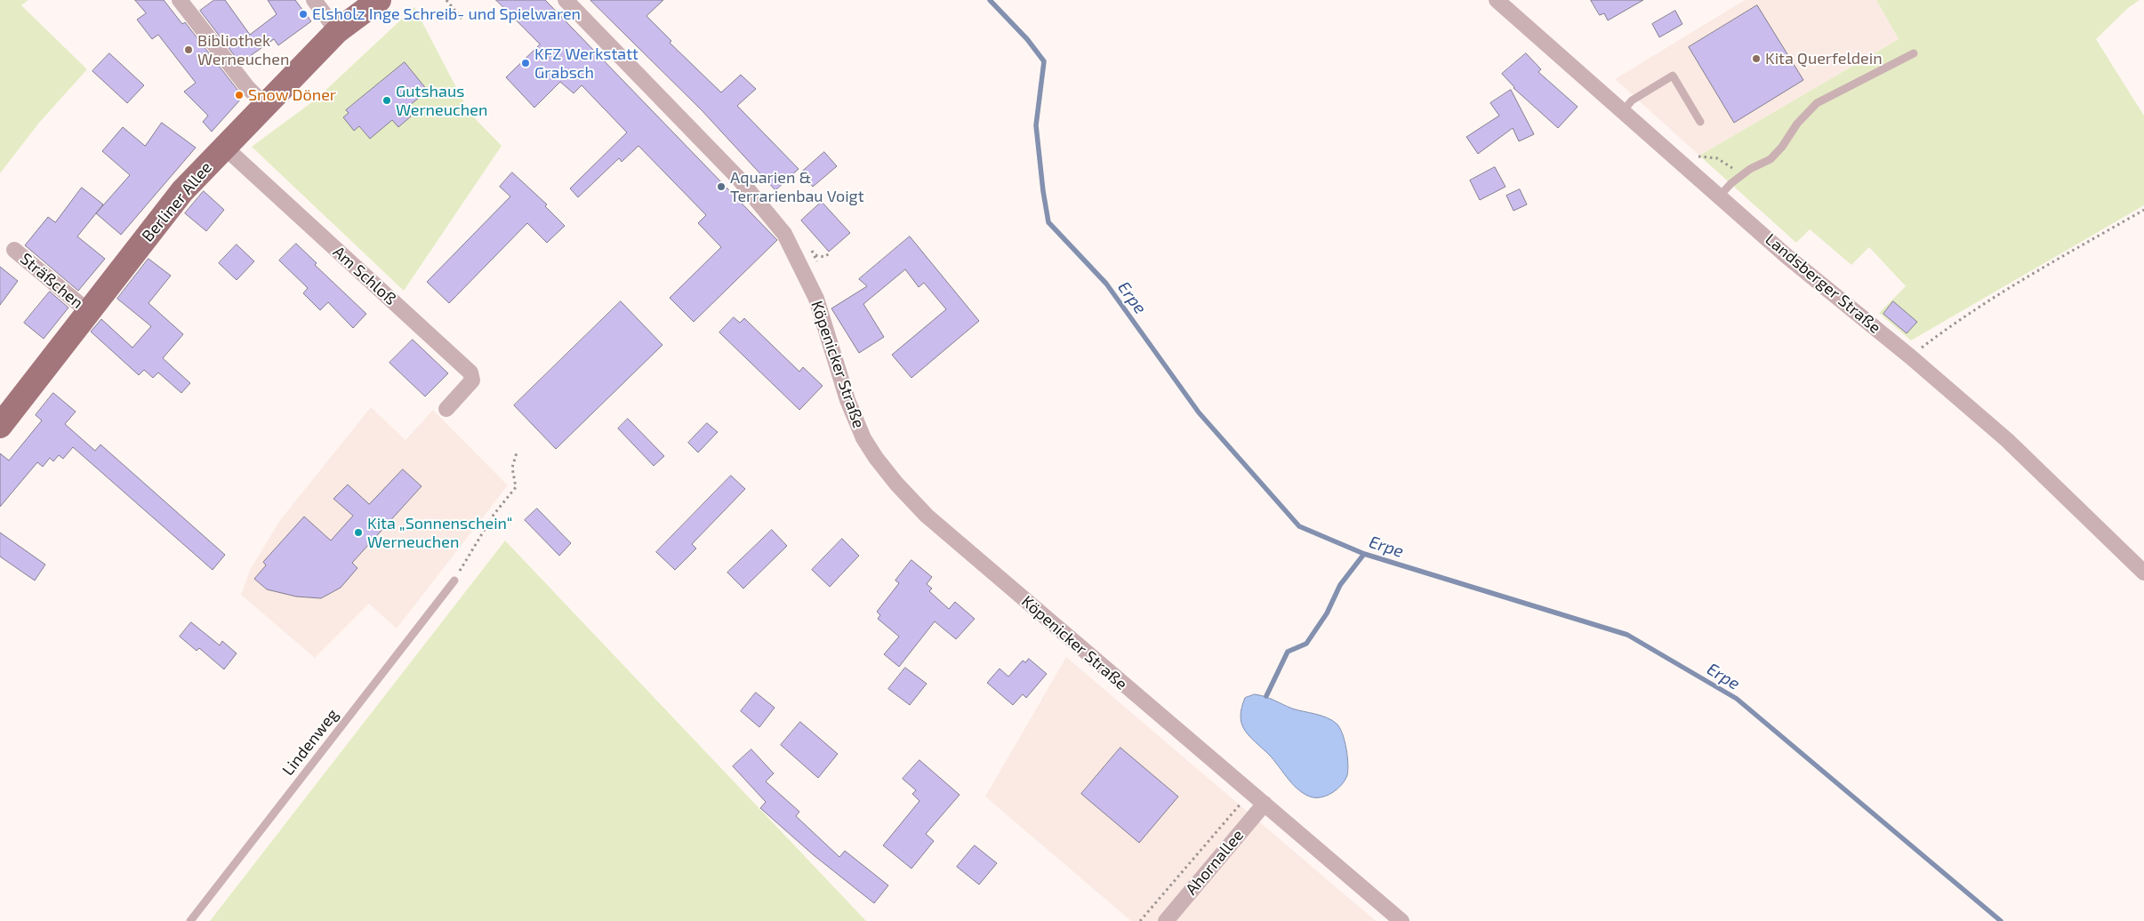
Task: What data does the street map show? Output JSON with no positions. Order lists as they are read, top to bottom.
{
  "streets": {
    "main road": ["Berliner Allee"],
    "street": [
      "Am Schloß",
      "Sträßchen",
      "Landsberger Straße",
      "Köpenicker Straße",
      "Ahornallee"
    ],
    "lane": ["Lindenweg"]
  },
  "crossings": [
    ["Berliner Allee", "Am Schloß"],
    ["Berliner Allee", "Sträßchen"],
    ["Köpenicker Straße", "Ahornallee"]
  ],
  "water": ["Erpe"],
  "places": [
    "Elsholz Inge Schreib- und Spielwaren",
    "Bibliothek Werneuchen",
    "Kita Querfeldein",
    "KFZ Werkstatt Grabsch",
    "Snow Döner",
    "Gutshaus Werneuchen",
    "Aquarien & Terrarienbau Voigt",
    "Kita „Sonnenschein“ Werneuchen"
  ]
}
